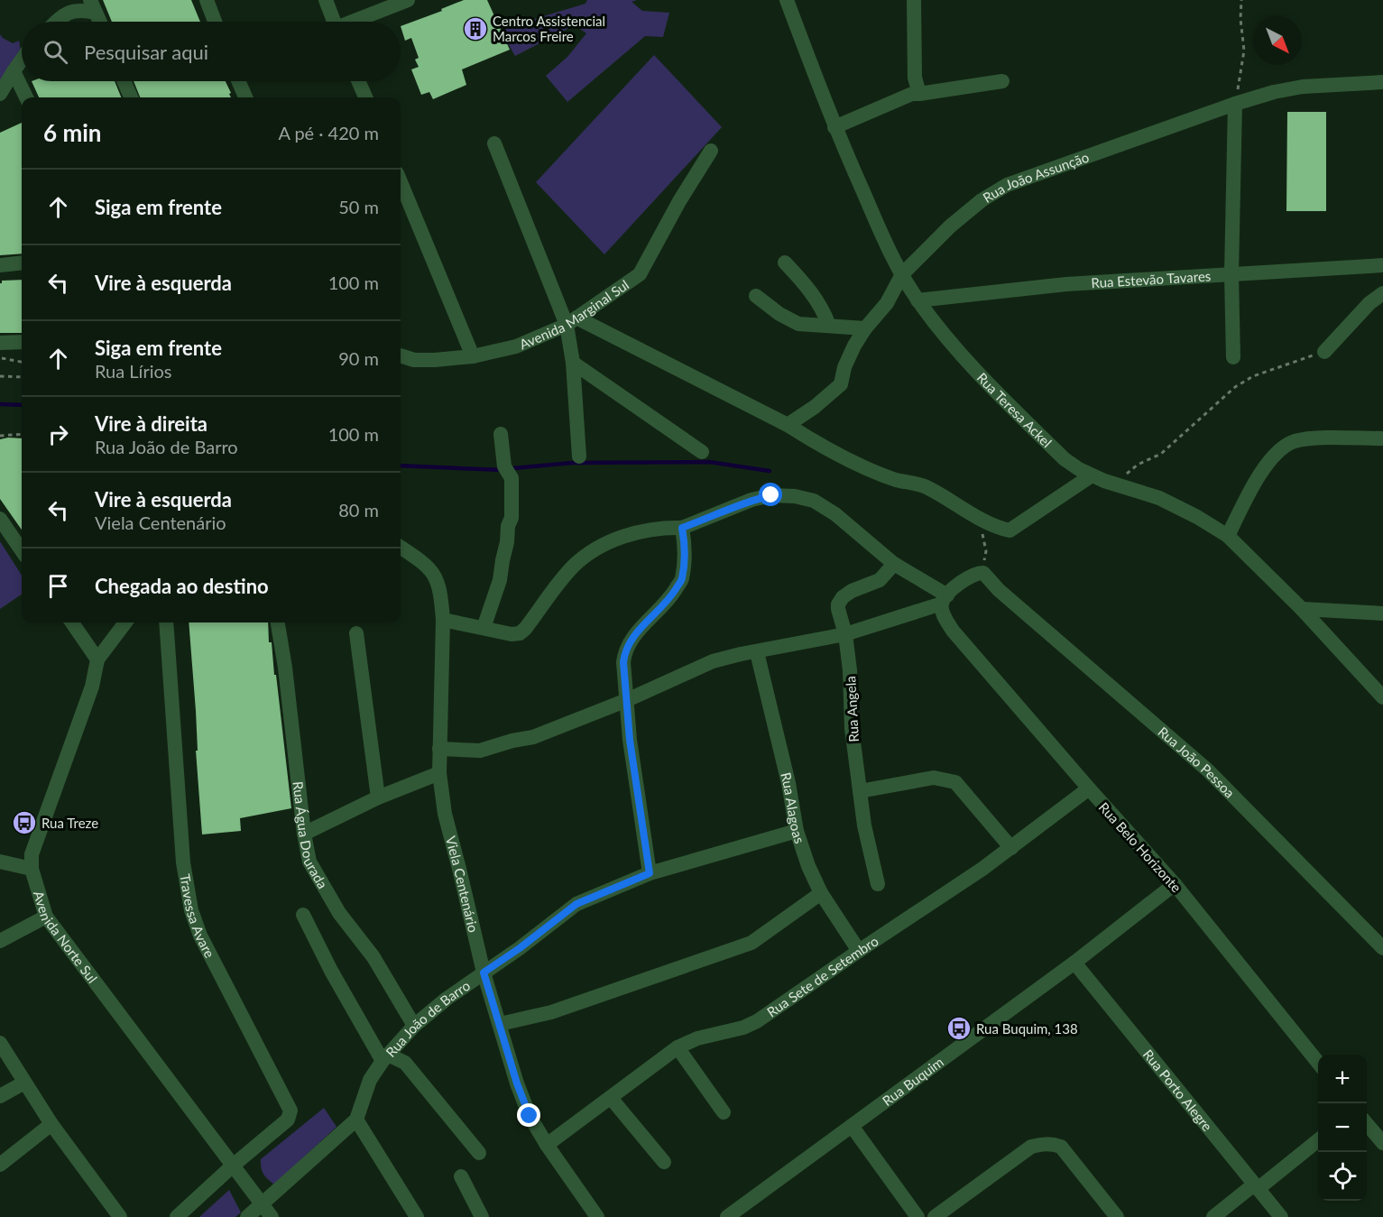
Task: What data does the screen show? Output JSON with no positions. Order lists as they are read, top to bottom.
{
  "streets": {
    "street": [
      "Rua João Assunção",
      "Rua Estevão Tavares",
      "Avenida Marginal Sul",
      "Rua Teresa Ackel",
      "Rua Angela",
      "Rua João Pessoa",
      "Rua Alagoas",
      "Rua Água Dourada",
      "Rua Belo Horizonte",
      "Viela Centenário",
      "Travessa Avare",
      "Avenida Norte Sul",
      "Rua Sete de Setembro",
      "Rua João de Barro",
      "Rua Buquim",
      "Rua Porto Alegre"
    ]
  },
  "crossings": [
    ["Rua João Assunção", "Rua Teresa Ackel"],
    ["Rua Estevão Tavares", "Rua Teresa Ackel"],
    ["Rua Alagoas", "Rua Sete de Setembro"],
    ["Rua Alagoas", "Rua João de Barro"],
    ["Rua Água Dourada", "Rua João de Barro"],
    ["Rua Belo Horizonte", "Rua Sete de Setembro"],
    ["Rua Belo Horizonte", "Rua Buquim"],
    ["Viela Centenário", "Rua Sete de Setembro"],
    ["Viela Centenário", "Rua João de Barro"],
    ["Travessa Avare", "Avenida Norte Sul"],
    ["Rua Buquim", "Rua Porto Alegre"]
  ],
  "places": {
    "building": ["Centro Assistencial Marcos Freire"],
    "bus stop": ["Rua Treze", "Rua Buquim, 138"]
  },
  "north": "bottom right",
  "page": {
    "search": "Pesquisar aqui",
    "heading": ["6 min", "A pé · 420 m"],
    "list": [
      ["Siga em frente", "50 m"],
      ["Vire à esquerda", "100 m"],
      ["Siga em frente", "Rua Lírios", "90 m"],
      ["Vire à direita", "Rua João de Barro", "100 m"],
      ["Vire à esquerda", "Viela Centenário", "80 m"],
      "Chegada ao destino"
    ],
    "map_buttons": ["+", "−"]
  }
}
